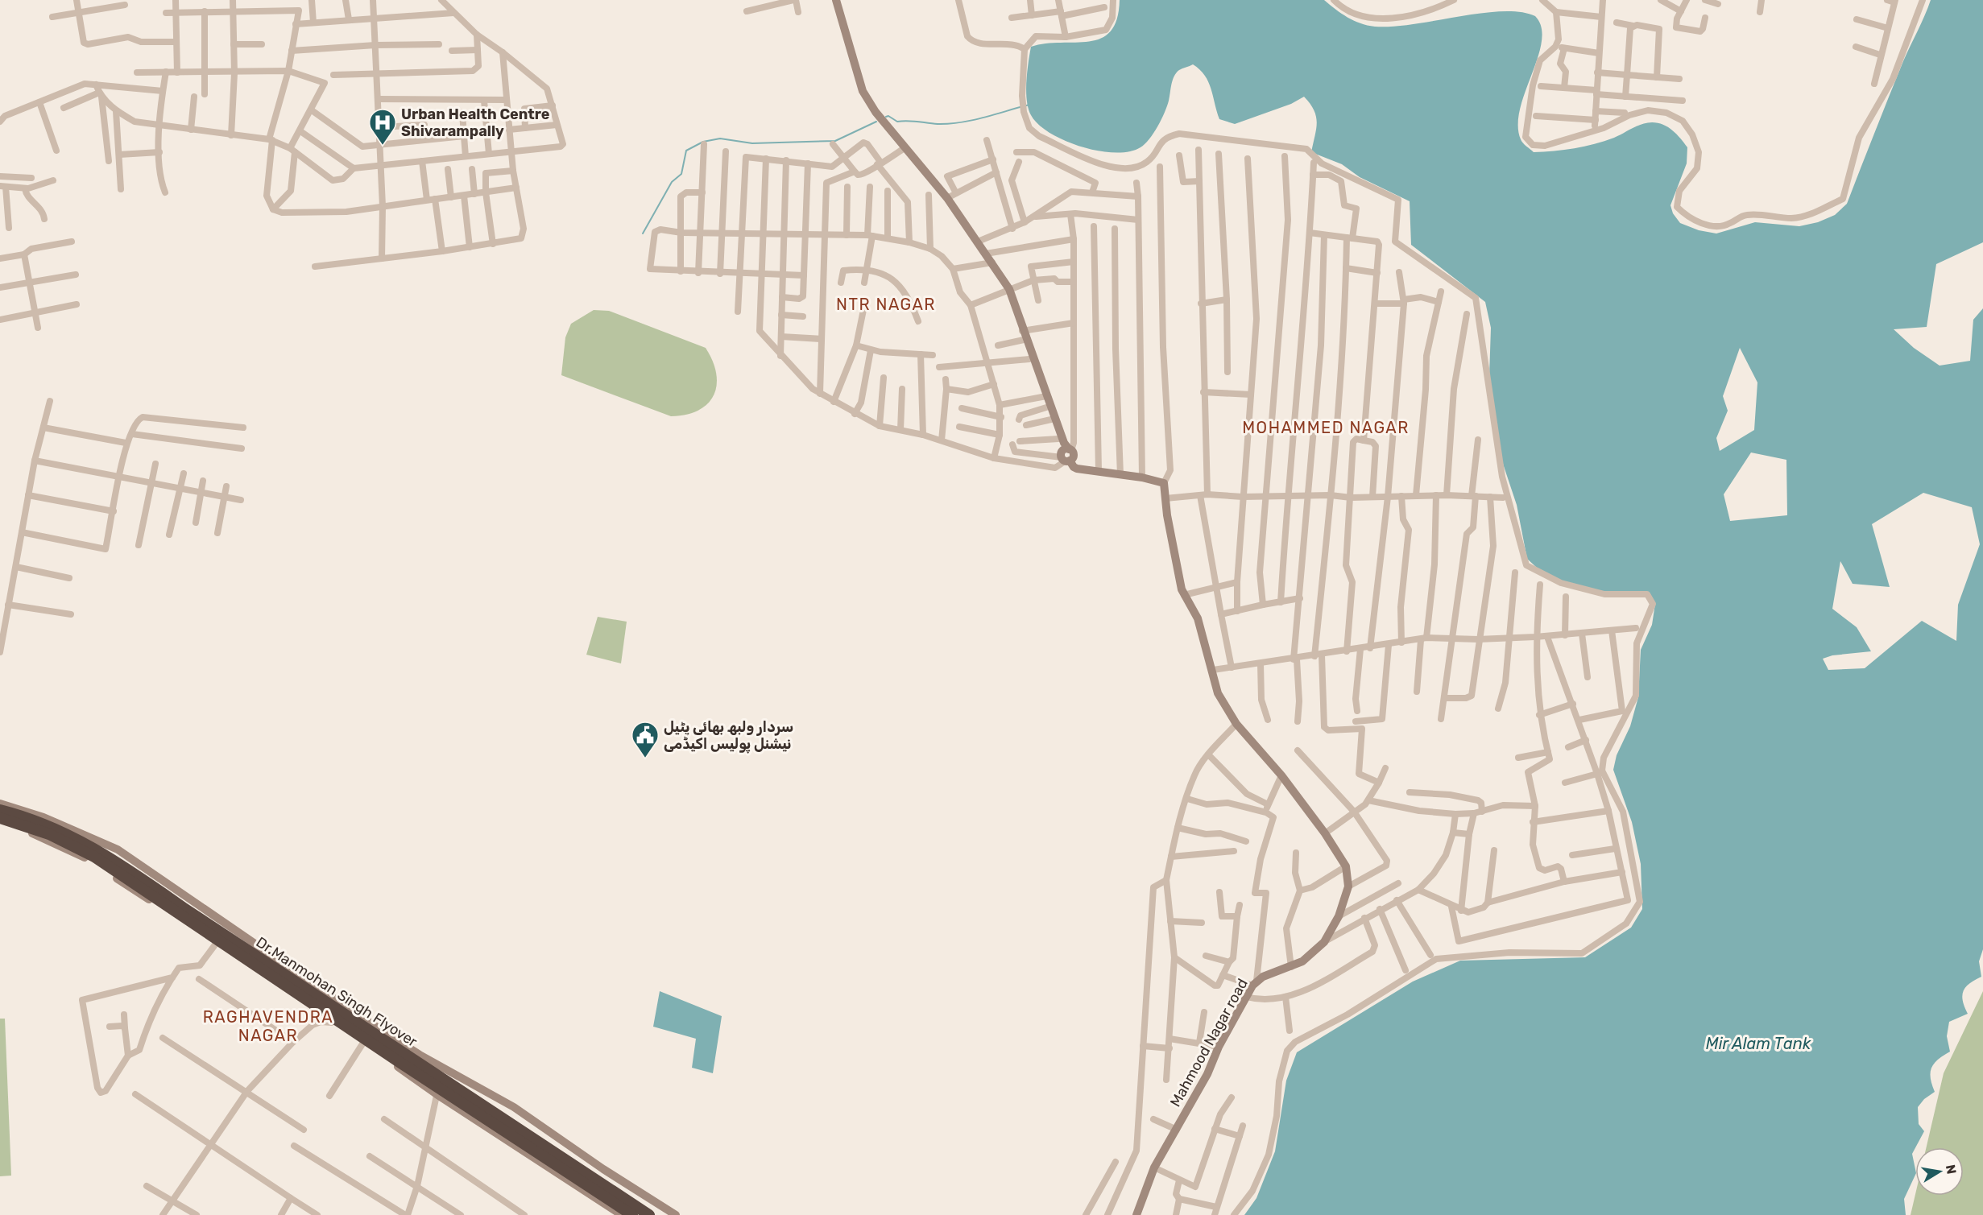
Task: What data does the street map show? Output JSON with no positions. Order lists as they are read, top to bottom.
{
  "streets": {
    "highway": ["Dr.Manmohan Singh Flyover"],
    "main road": ["Mahmood Nagar road"]
  },
  "districts": ["NTR NAGAR", "MOHAMMED NAGAR", "RAGHAVENDRA NAGAR"],
  "water": ["Mir Alam Tank"],
  "places": {
    "hospital": ["Urban Health Centre Shivarampally"],
    "public building": ["سردار ولبھ بھائی پٹیل نیشنل پولیس اکیڈمی"]
  },
  "north": "right"
}
